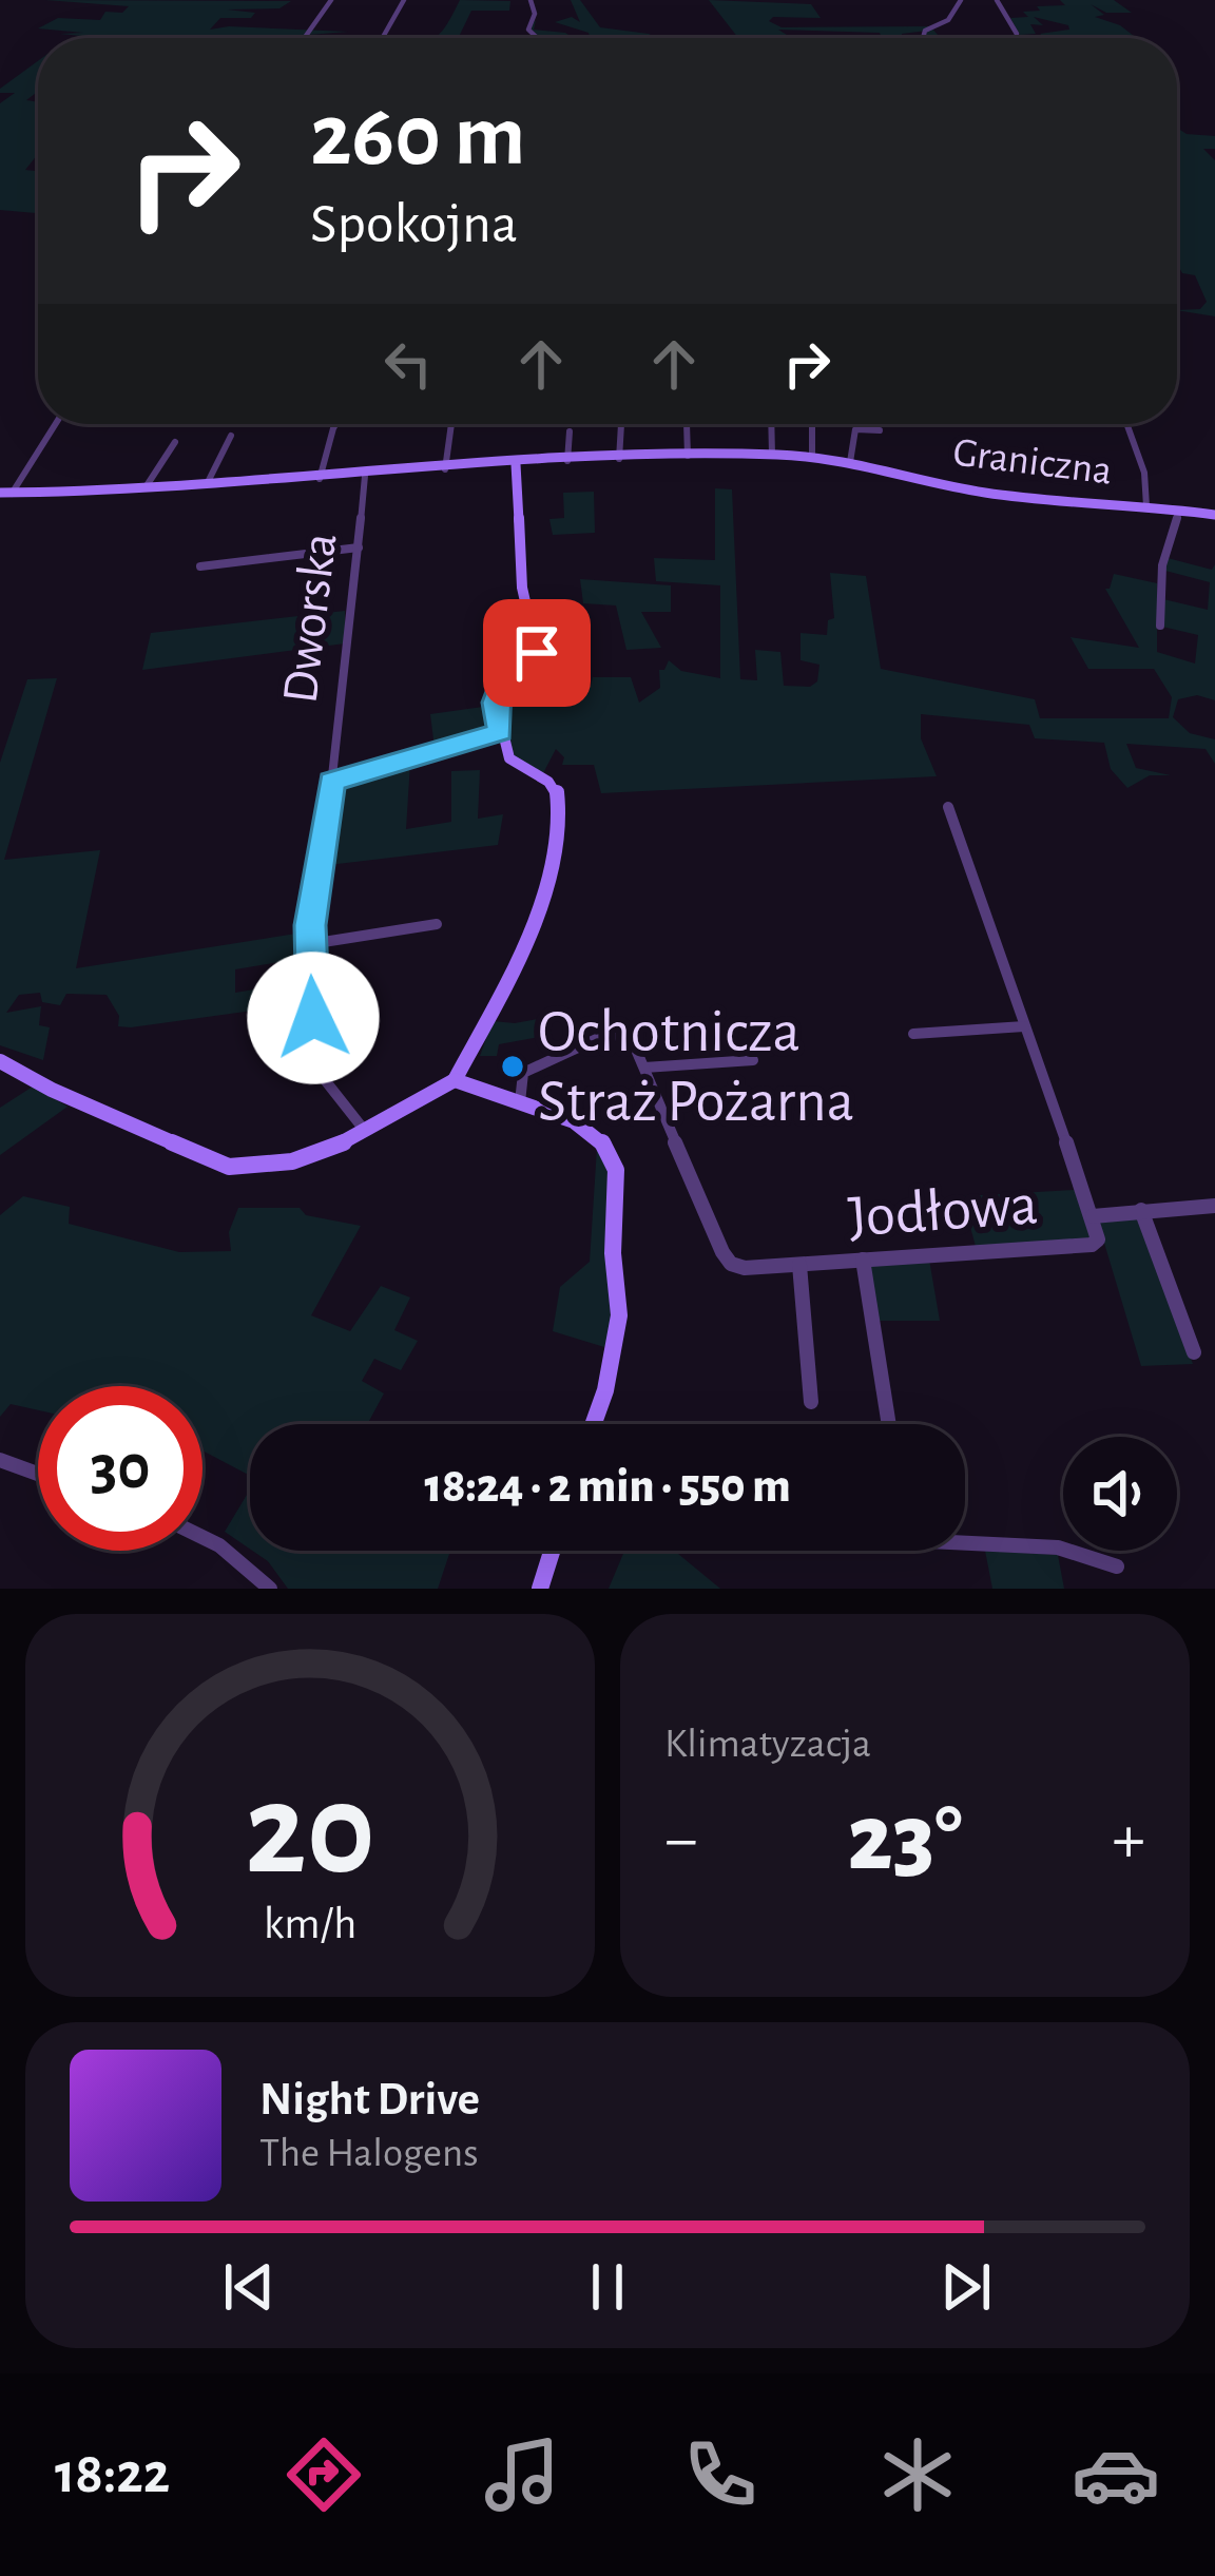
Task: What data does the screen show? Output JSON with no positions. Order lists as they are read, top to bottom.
{
  "streets": {
    "street": ["Graniczna", "Dworska", "Jodłowa"]
  },
  "crossings": [
    ["Graniczna", "Dworska"]
  ],
  "places": ["Ochotnicza Straż Pożarna"],
  "page": {
    "turn": ["260 m", "Spokojna"],
    "limit": "30",
    "trip": "18:24 · 2 min · 550 m",
    "tile": "Klimatyzacja",
    "heat": ["−", "23°", "+"],
    "song": ["Night Drive", "The Halogens"],
    "tabs": "18:22",
    "gauge": ["20", "km/h"]
  }
}
